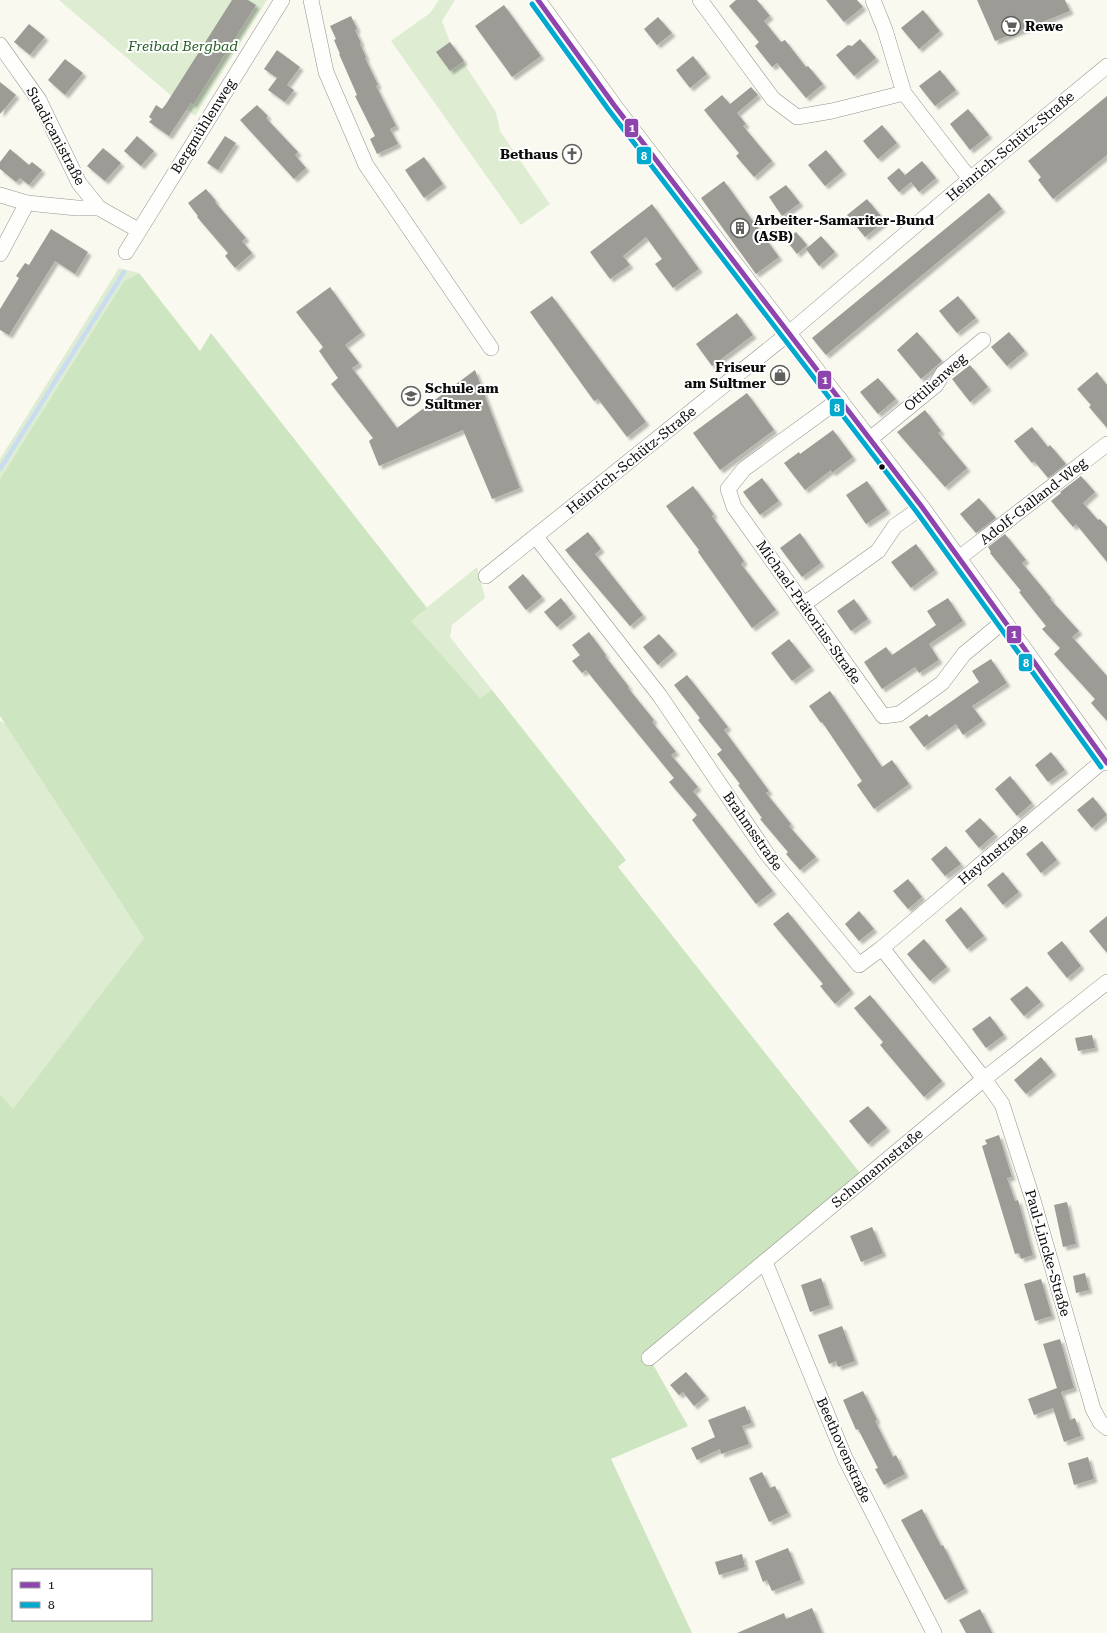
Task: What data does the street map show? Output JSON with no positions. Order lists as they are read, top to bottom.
{
  "streets": {
    "street": [
      "Bergmühlenweg",
      "Suadicanistraße",
      "Heinrich-Schütz-Straße",
      "Ottilienweg",
      "Adolf-Galland-Weg",
      "Michael-Prätorius-Straße",
      "Brahmsstraße",
      "Haydnstraße",
      "Schumannstraße",
      "Paul-Lincke-Straße",
      "Beethovenstraße"
    ]
  },
  "crossings": [
    ["Heinrich-Schütz-Straße", "Brahmsstraße"],
    ["Brahmsstraße", "Haydnstraße"],
    ["Schumannstraße", "Paul-Lincke-Straße"],
    ["Schumannstraße", "Beethovenstraße"]
  ],
  "parks": ["Freibad Bergbad"],
  "places": {
    "supermarket": ["Rewe"],
    "church": ["Bethaus"],
    "building": ["Arbeiter-Samariter-Bund (ASB)"],
    "shop": ["Friseur am Sultmer"],
    "school or university": ["Schule am Sultmer"]
  },
  "lines": ["transit line 1", "transit line 8"],
  "legend": ["1", "8"]
}
